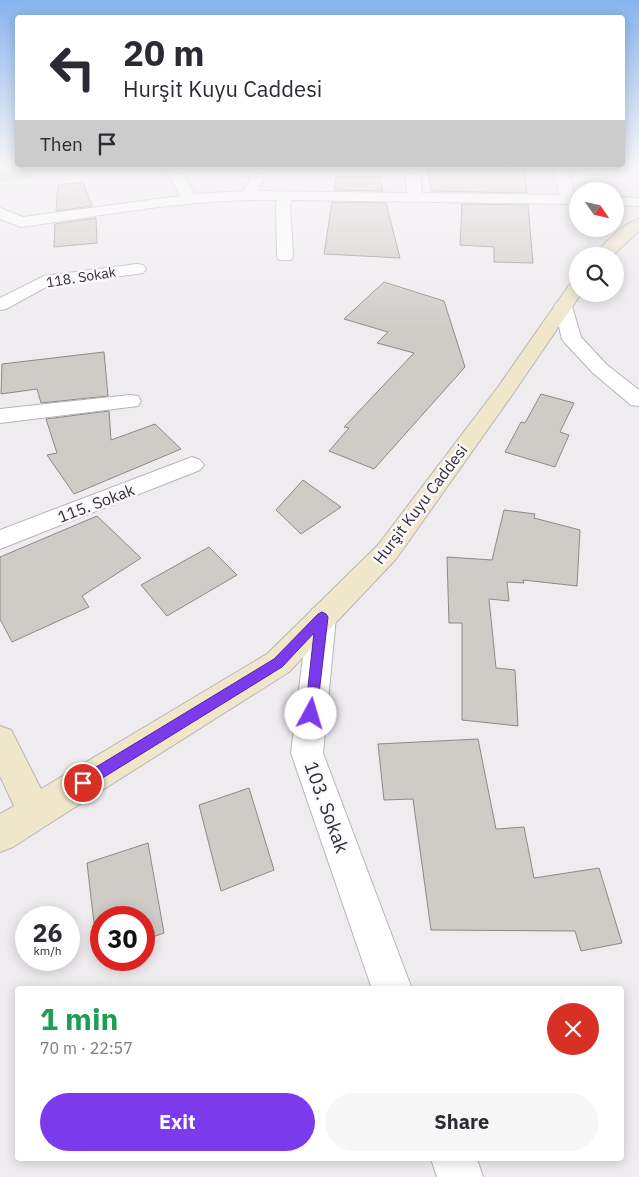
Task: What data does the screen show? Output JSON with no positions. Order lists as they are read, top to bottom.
{
  "streets": {
    "street": [
      "118. Sokak",
      "115. Sokak",
      "Hurşit Kuyu Caddesi",
      "103. Sokak"
    ]
  },
  "crossings": [
    ["Hurşit Kuyu Caddesi", "103. Sokak"]
  ],
  "north": "bottom right",
  "page": {
    "turn": ["20 m", "Hurşit Kuyu Caddesi"],
    "then": "Then",
    "speed": "26 km/h",
    "limit": "30",
    "heading": ["1 min", "70 m · 22:57"],
    "buttons": ["Exit", "Share"]
  }
}
